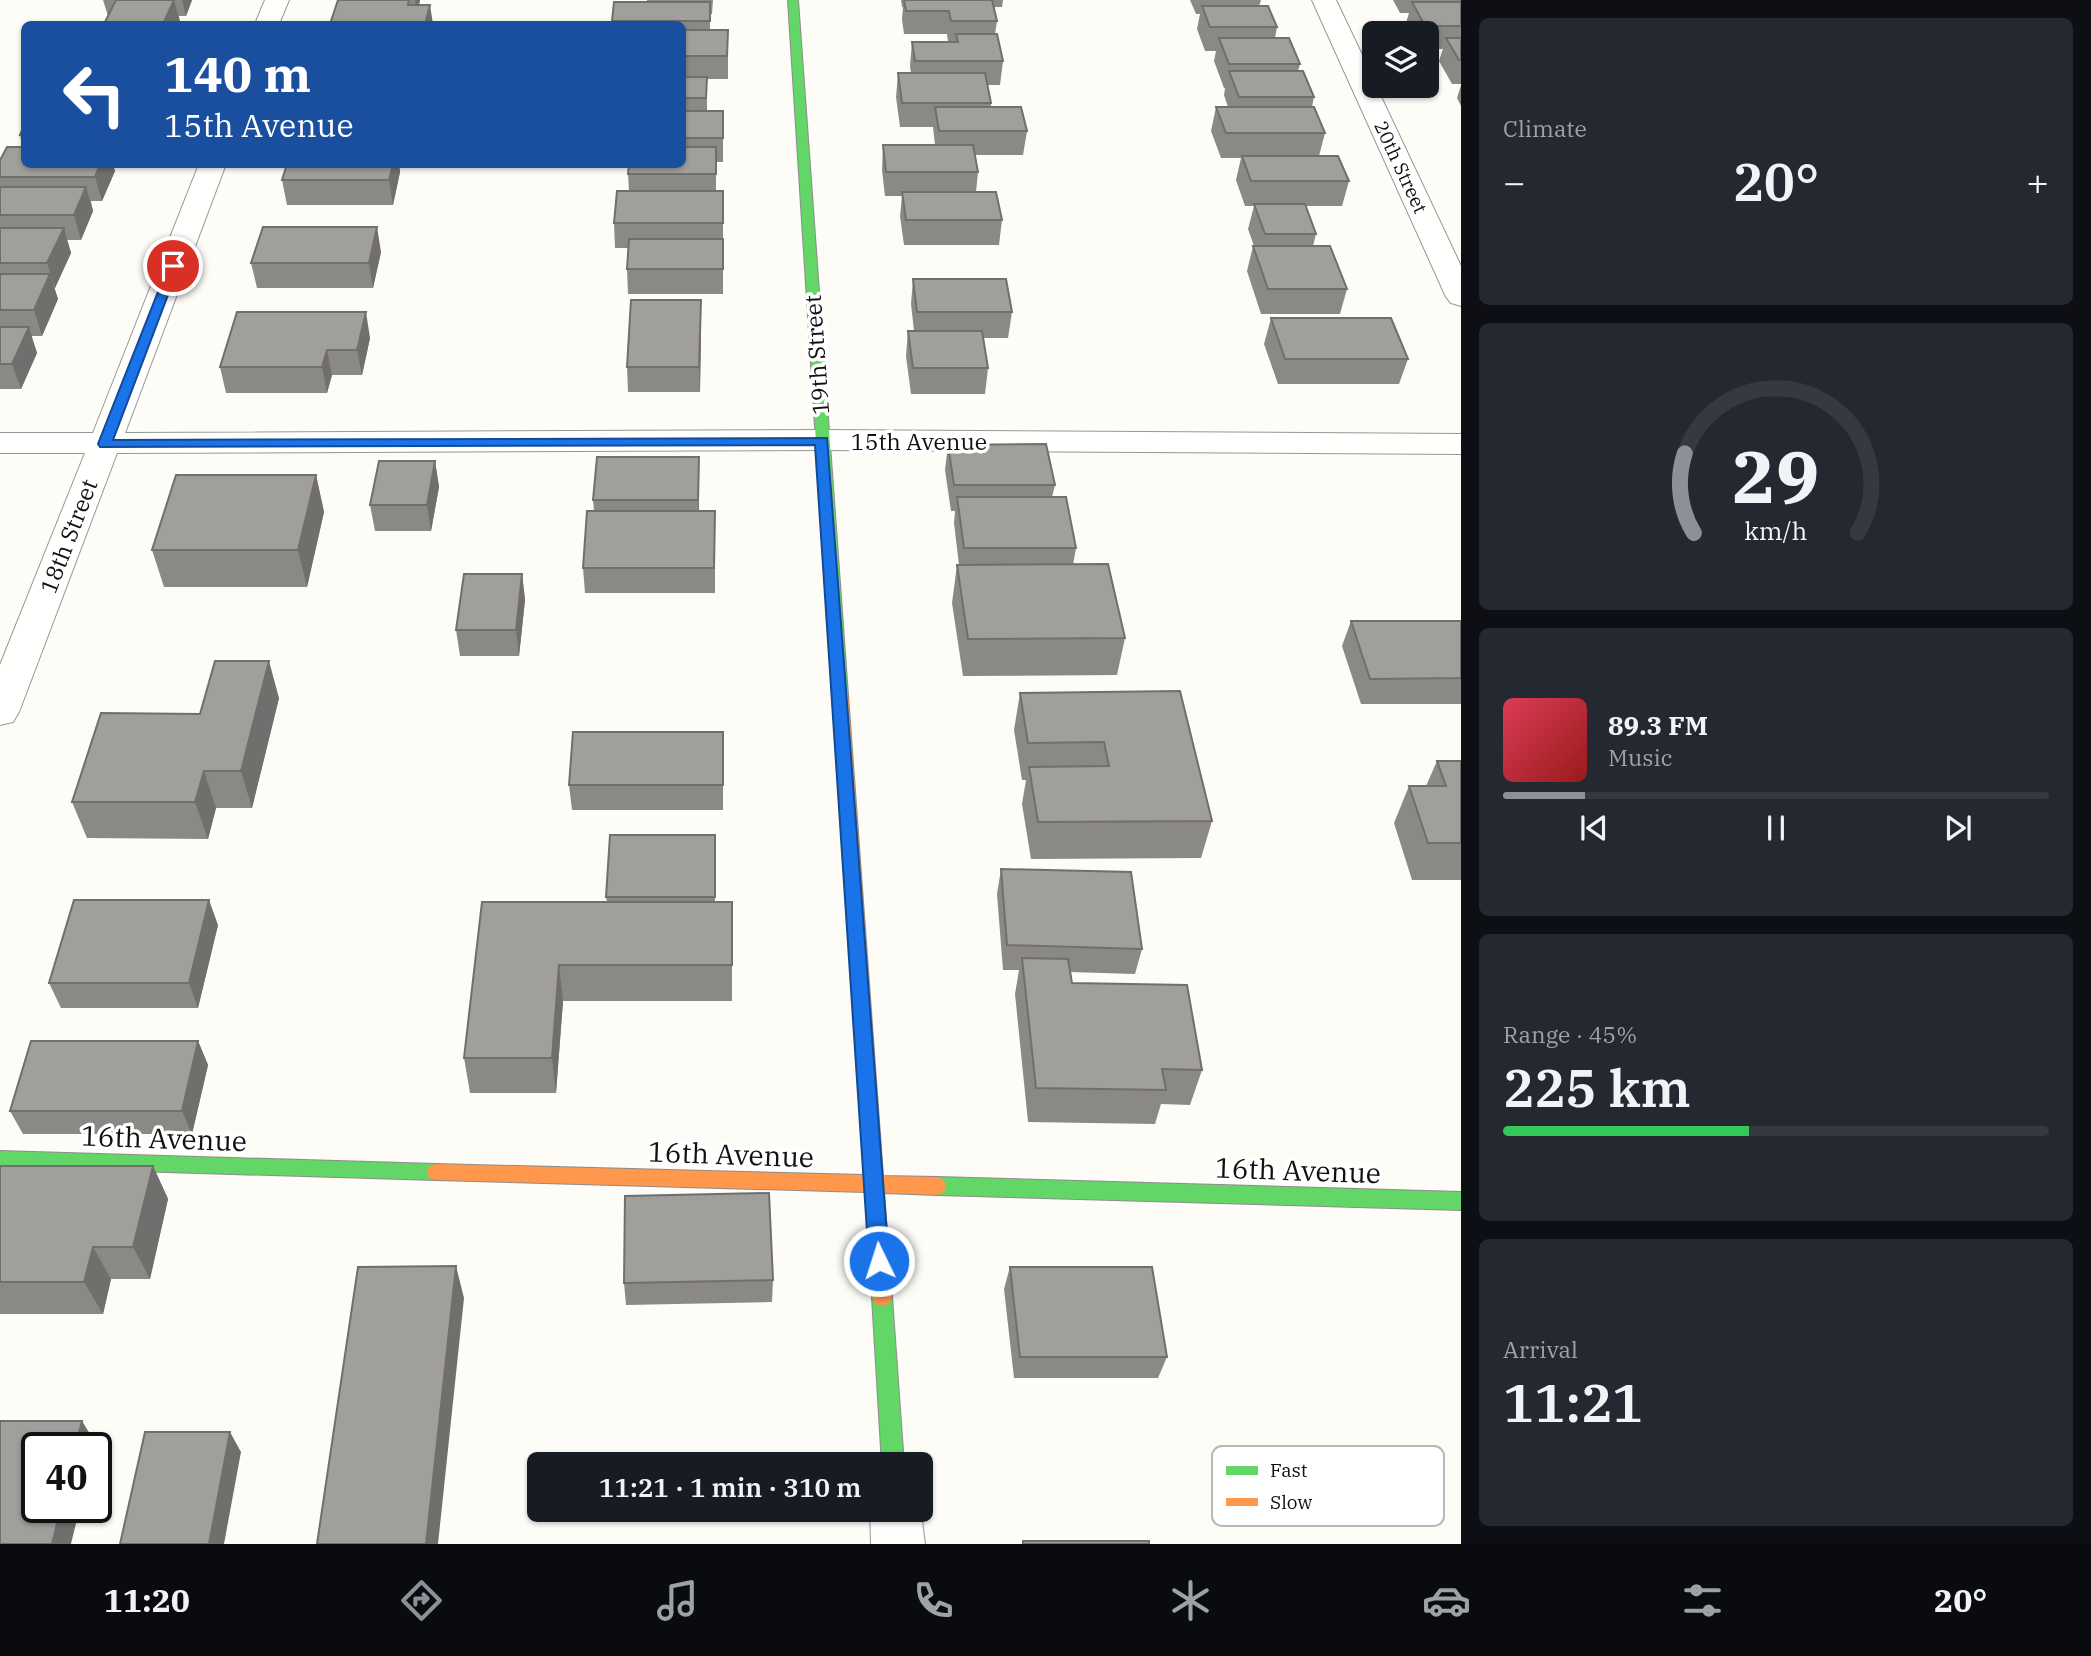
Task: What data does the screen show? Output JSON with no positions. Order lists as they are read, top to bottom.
{
  "streets": {
    "street": [
      "20th Street",
      "19th Street",
      "15th Avenue",
      "18th Street",
      "16th Avenue"
    ]
  },
  "crossings": [
    ["19th Street", "15th Avenue"],
    ["19th Street", "16th Avenue"],
    ["15th Avenue", "18th Street"]
  ],
  "legend": ["Fast", "Slow"],
  "page": {
    "tile": [
      "Climate",
      ["Range · 45%", "225 km"],
      ["Arrival", "11:21"]
    ],
    "turn": ["140 m", "15th Avenue"],
    "heat": ["−", "20°", "+"],
    "song": ["89.3 FM", "Music"],
    "limit": "40",
    "trip": "11:21 · 1 min · 310 m",
    "tabs": ["11:20", "20°"],
    "gauge": ["29", "km/h"]
  }
}
